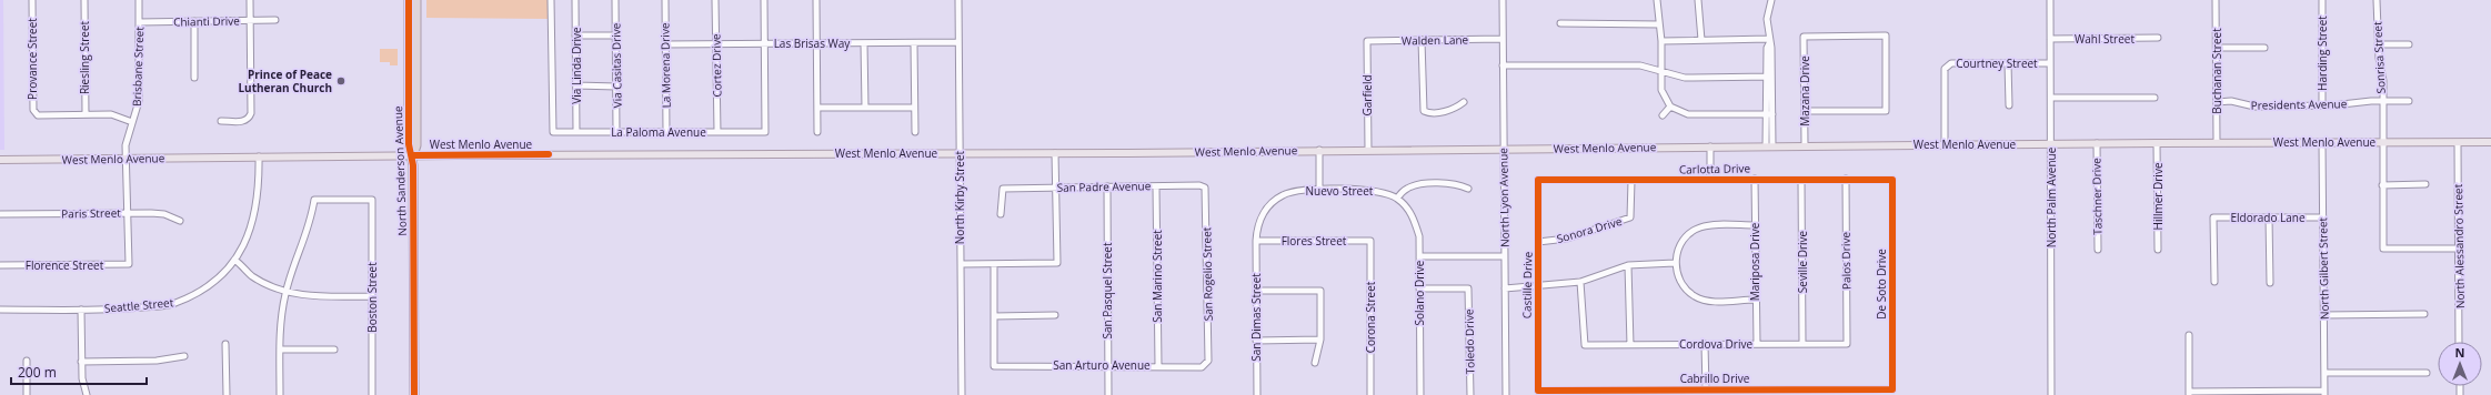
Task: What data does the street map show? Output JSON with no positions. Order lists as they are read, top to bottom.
{
  "streets": {
    "highway": ["North Sanderson Avenue"],
    "main road": ["West Menlo Avenue"],
    "street": [
      "Chianti Drive",
      "Wahl Street",
      "Walden Lane",
      "Las Brisas Way",
      "Harding Street",
      "Riesling Street",
      "Sonrisa Street",
      "Provance Street",
      "Courtney Street",
      "Via Linda Drive",
      "Via Casitas Drive",
      "La Morena Drive",
      "Cortez Drive",
      "Brisbane Street",
      "Buchanan Street",
      "Mazana Drive",
      "Garfield",
      "Presidents Avenue",
      "La Paloma Avenue",
      "Carlotta Drive",
      "San Padre Avenue",
      "Nuevo Street",
      "Taschner Drive",
      "Hillmer Drive",
      "North Kirby Street",
      "North Lyon Avenue",
      "North Palm Avenue",
      "Paris Street",
      "Eldorado Lane",
      "Sonora Drive",
      "Flores Street",
      "North Alessandro Street",
      "Palos Drive",
      "Mariposa Drive",
      "Seville Drive",
      "Florence Street",
      "North Gilbert Street",
      "San Rogelio Street",
      "San Marino Street",
      "De Soto Drive",
      "Castille Drive",
      "San Pasquel Street",
      "Solano Drive",
      "Boston Street",
      "Seattle Street",
      "San Dimas Street",
      "Corona Street",
      "Toledo Drive",
      "Cordova Drive",
      "San Arturo Avenue",
      "Cabrillo Drive"
    ]
  },
  "crossings": [
    ["Chianti Drive", "Brisbane Street"],
    ["Wahl Street", "North Palm Avenue"],
    ["Walden Lane", "Garfield"],
    ["Walden Lane", "North Lyon Avenue"],
    ["Las Brisas Way", "La Morena Drive"],
    ["Las Brisas Way", "Cortez Drive"],
    ["Las Brisas Way", "La Paloma Avenue"],
    ["Las Brisas Way", "North Kirby Street"],
    ["Harding Street", "Presidents Avenue"],
    ["Riesling Street", "Provance Street"],
    ["Sonrisa Street", "Presidents Avenue"],
    ["Sonrisa Street", "West Menlo Avenue"],
    ["Sonrisa Street", "North Alessandro Street"],
    ["Courtney Street", "West Menlo Avenue"],
    ["Courtney Street", "North Palm Avenue"],
    ["Via Linda Drive", "La Paloma Avenue"],
    ["Via Casitas Drive", "La Paloma Avenue"],
    ["La Morena Drive", "La Paloma Avenue"],
    ["Cortez Drive", "La Paloma Avenue"],
    ["Brisbane Street", "West Menlo Avenue"],
    ["Brisbane Street", "Paris Street"],
    ["Brisbane Street", "Florence Street"],
    ["Buchanan Street", "Presidents Avenue"],
    ["Buchanan Street", "West Menlo Avenue"],
    ["Mazana Drive", "West Menlo Avenue"],
    ["Garfield", "West Menlo Avenue"],
    ["West Menlo Avenue", "North Sanderson Avenue"],
    ["West Menlo Avenue", "Taschner Drive"],
    ["West Menlo Avenue", "Hillmer Drive"],
    ["West Menlo Avenue", "North Kirby Street"],
    ["West Menlo Avenue", "North Lyon Avenue"],
    ["West Menlo Avenue", "North Palm Avenue"],
    ["West Menlo Avenue", "North Alessandro Street"],
    ["West Menlo Avenue", "North Gilbert Street"],
    ["West Menlo Avenue", "Seattle Street"],
    ["Carlotta Drive", "Sonora Drive"],
    ["Carlotta Drive", "Palos Drive"],
    ["Carlotta Drive", "Mariposa Drive"],
    ["Carlotta Drive", "Seville Drive"],
    ["Carlotta Drive", "De Soto Drive"],
    ["Carlotta Drive", "Castille Drive"],
    ["San Padre Avenue", "San Rogelio Street"],
    ["San Padre Avenue", "San Marino Street"],
    ["San Padre Avenue", "San Pasquel Street"],
    ["Nuevo Street", "Flores Street"],
    ["Nuevo Street", "Solano Drive"],
    ["Nuevo Street", "San Dimas Street"],
    ["Eldorado Lane", "North Gilbert Street"],
    ["Sonora Drive", "Castille Drive"],
    ["Flores Street", "San Dimas Street"],
    ["Flores Street", "Corona Street"],
    ["Palos Drive", "Cordova Drive"],
    ["Mariposa Drive", "Cordova Drive"],
    ["Seville Drive", "Cordova Drive"],
    ["San Rogelio Street", "San Arturo Avenue"],
    ["San Marino Street", "San Arturo Avenue"],
    ["De Soto Drive", "Cabrillo Drive"],
    ["Castille Drive", "Cabrillo Drive"],
    ["San Pasquel Street", "San Arturo Avenue"],
    ["Solano Drive", "Toledo Drive"],
    ["Cordova Drive", "Cabrillo Drive"]
  ],
  "places": ["Prince of Peace Lutheran Church"],
  "scale_bar": "200 m",
  "north": "top"
}
